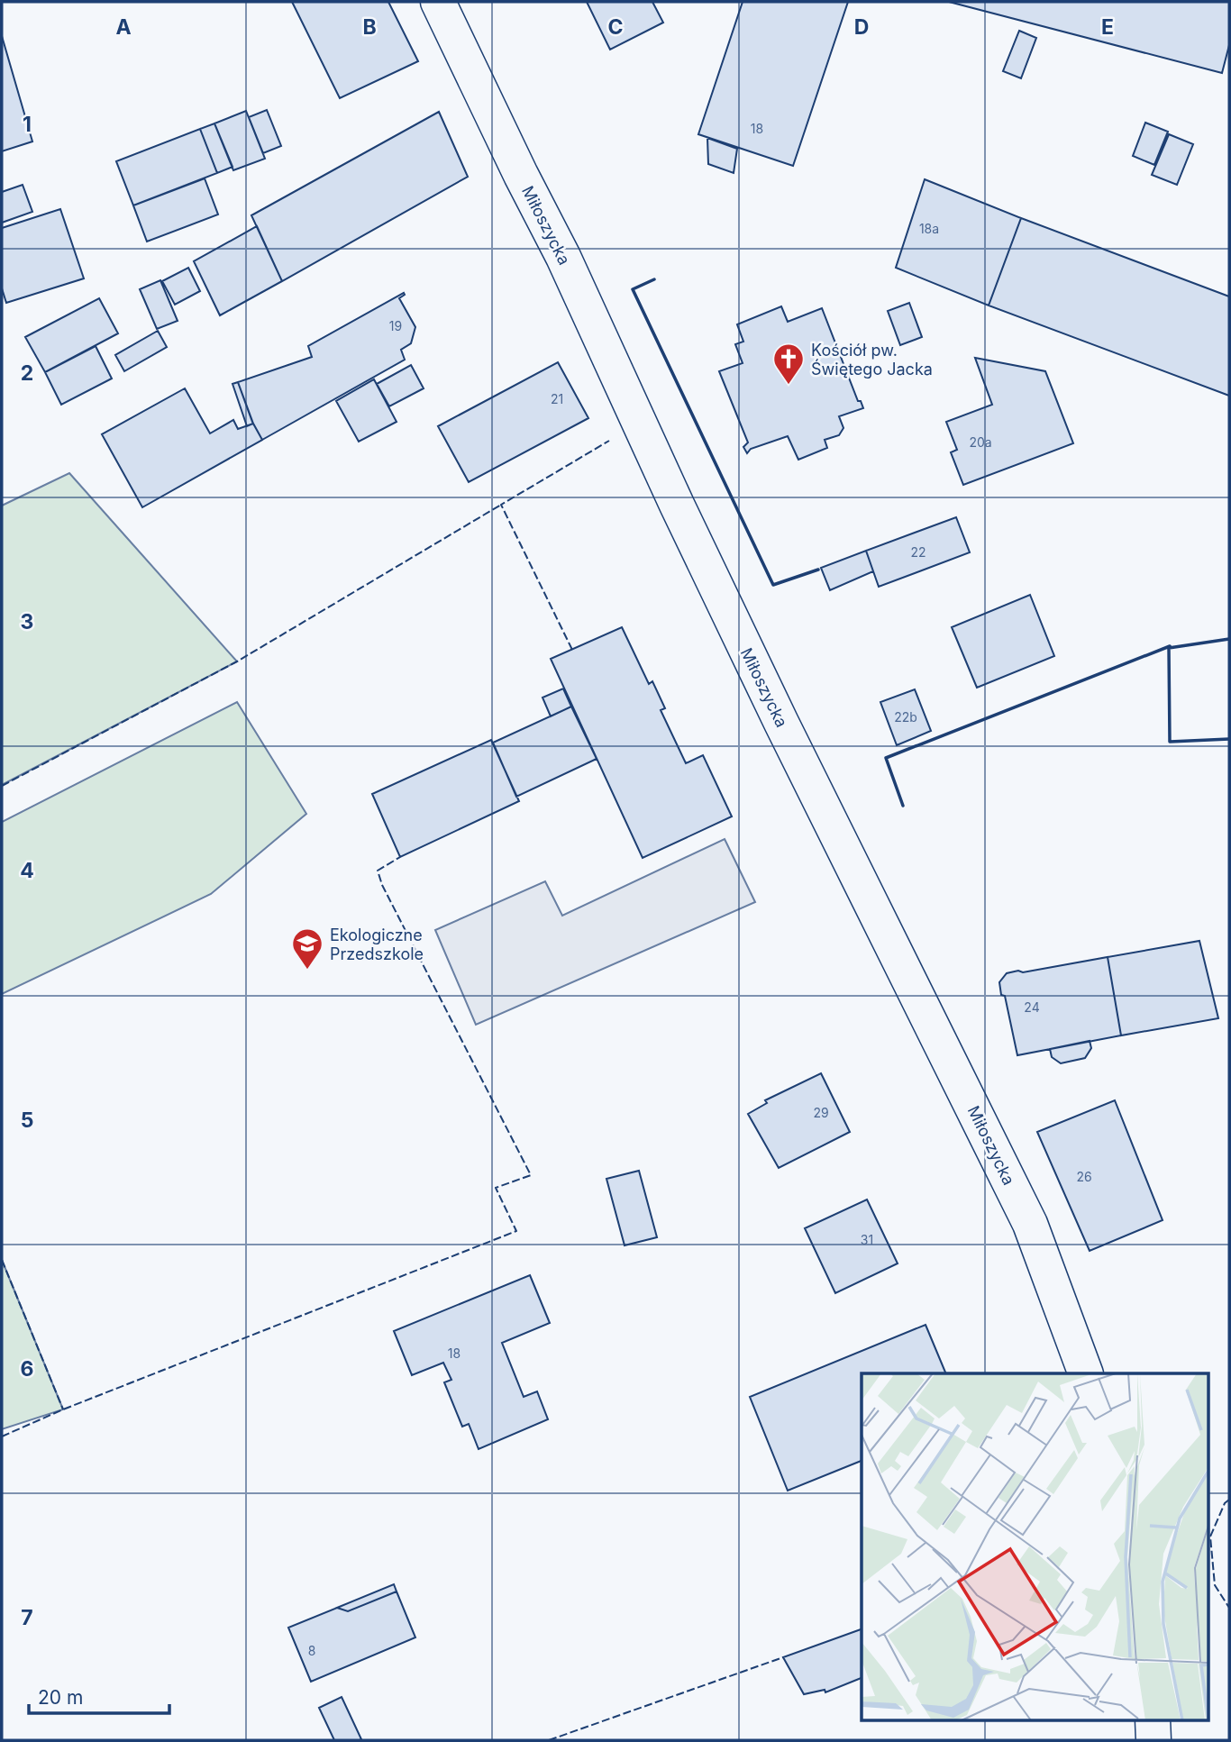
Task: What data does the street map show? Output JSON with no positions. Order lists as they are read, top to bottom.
{
  "streets": {
    "street": ["Miłoszycka"]
  },
  "places": {
    "church": ["Kościół pw. Świętego Jacka"],
    "school or university": ["Ekologiczne Przedszkole"]
  },
  "house_numbers": [
    "18",
    "18a",
    "19",
    "21",
    "20a",
    "22",
    "22b",
    "24",
    "29",
    "26",
    "31",
    "18",
    "8"
  ],
  "scale_bar": "20 m",
  "grid": {
    "columns": [
      "A",
      "B",
      "C",
      "D",
      "E"
    ],
    "rows": [
      "1",
      "2",
      "3",
      "4",
      "5",
      "6",
      "7"
    ]
  }
}
